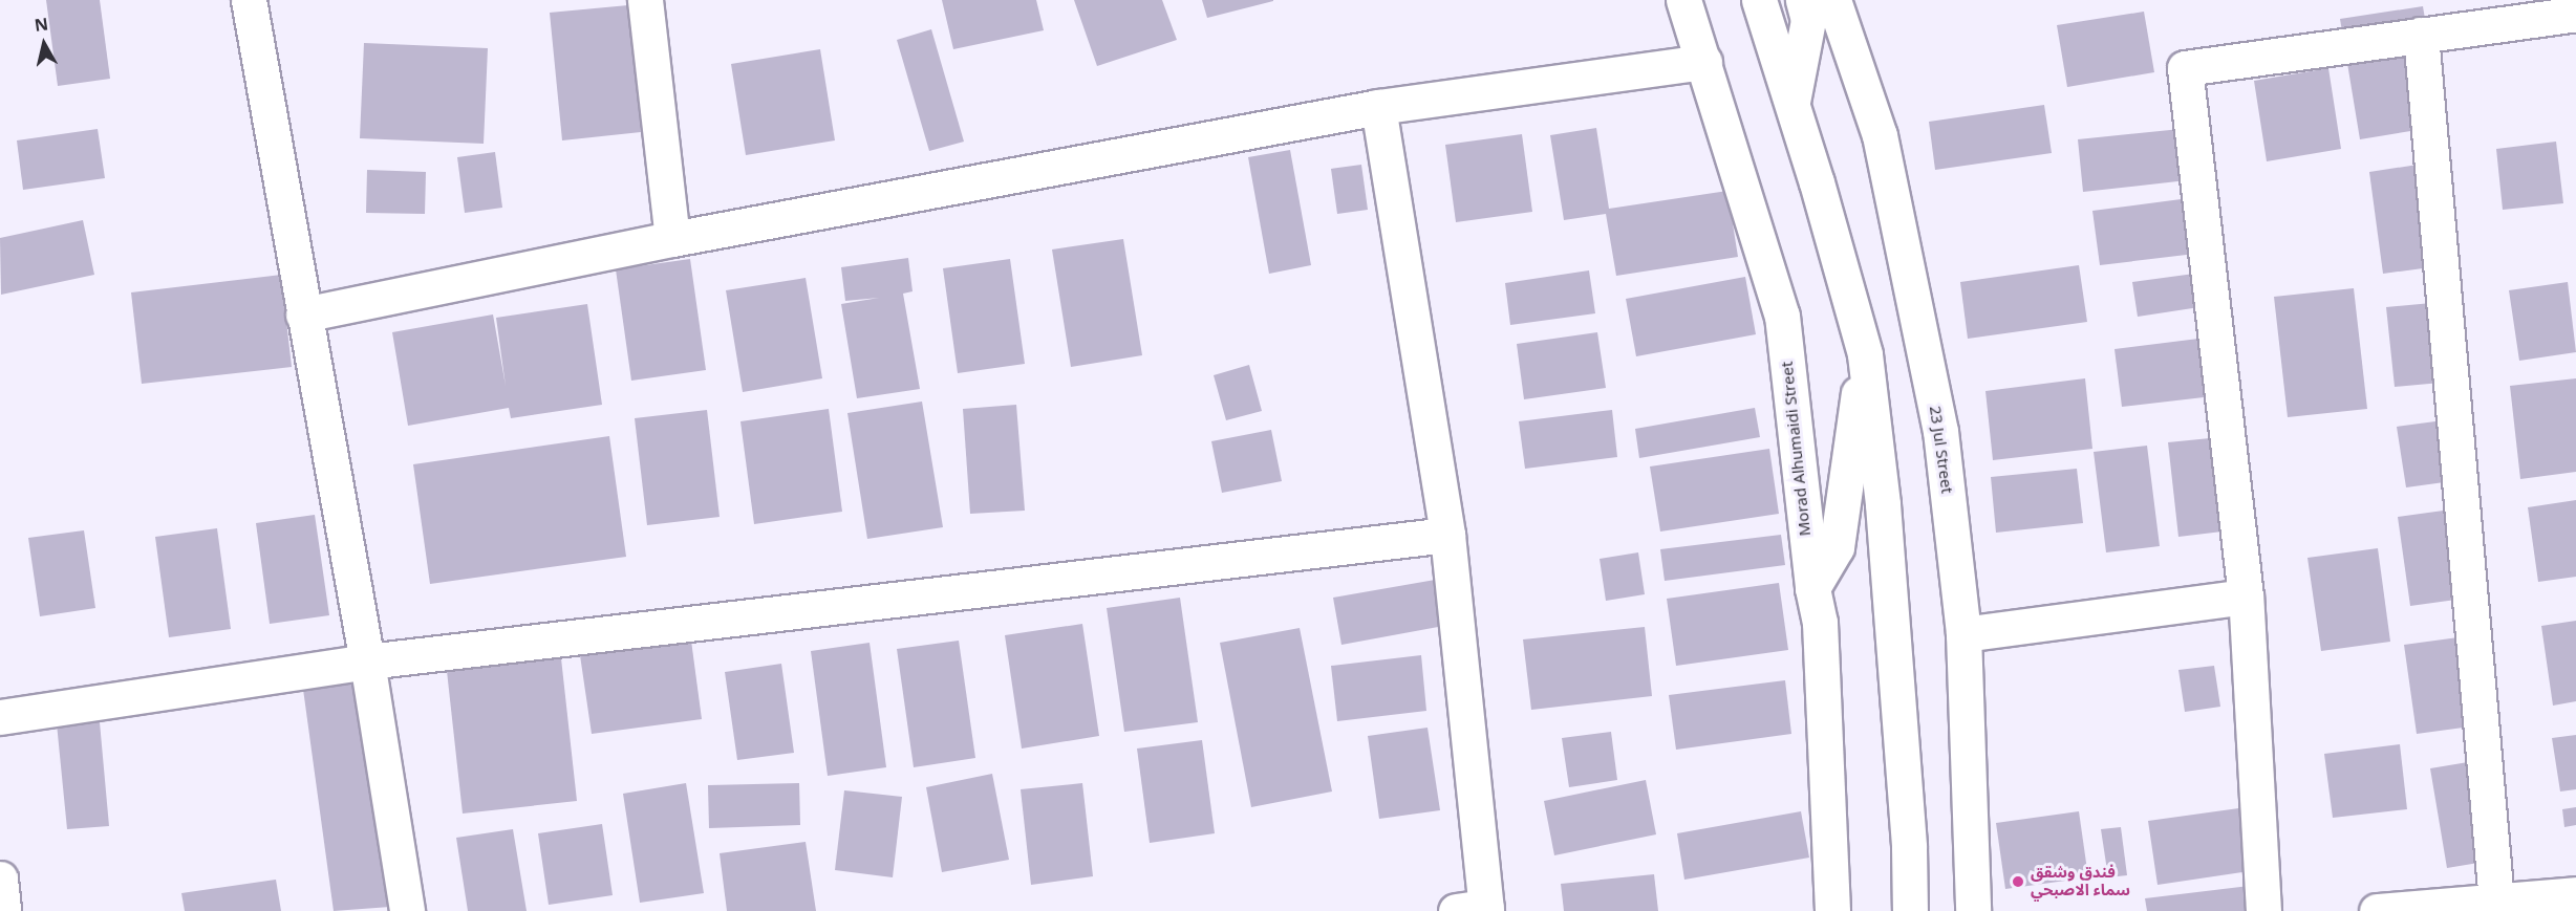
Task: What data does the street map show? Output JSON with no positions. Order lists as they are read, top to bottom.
{
  "streets": {
    "street": ["Morad Alhumaidi Street", "23 Jul Street"]
  },
  "places": ["فندق وشقق سماء الاصبحي"],
  "north": "top"
}
